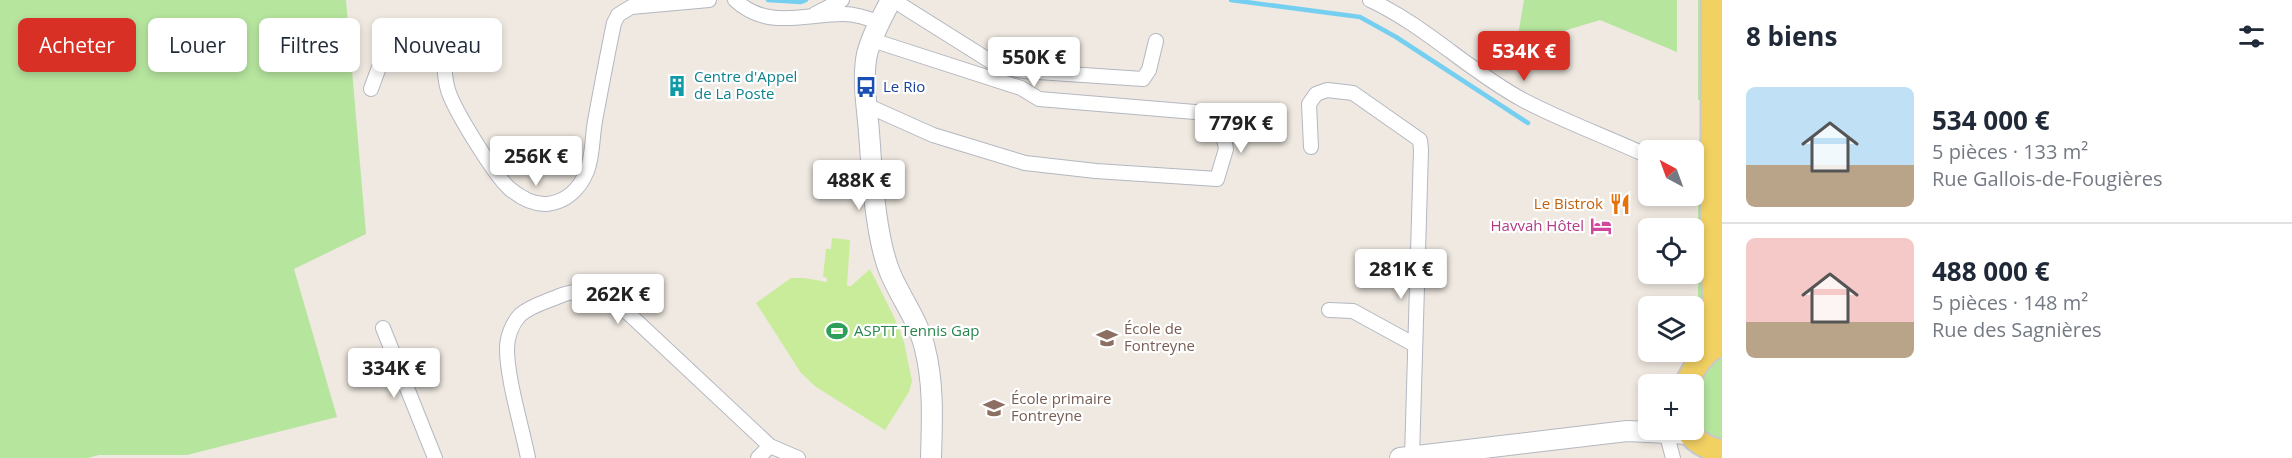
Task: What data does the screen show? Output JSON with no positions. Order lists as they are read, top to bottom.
{
  "places": {
    "building": ["Centre d'Appel de La Poste"],
    "bus stop": ["Le Rio"],
    "restaurant": ["Le Bistrok"],
    "hotel": ["Havvah Hôtel"],
    "sports": ["ASPTT Tennis Gap"],
    "school or university": ["École de Fontreyne", "École primaire Fontreyne"]
  },
  "north": "top left",
  "page": {
    "heading": "8 biens",
    "chip": [
      "Acheter",
      "Louer",
      "Filtres",
      "Nouveau"
    ],
    "price": [
      "534K €",
      "550K €",
      "779K €",
      "256K €",
      "488K €",
      "281K €",
      "262K €",
      "334K €"
    ],
    "list": [
      {
        "name": "534 000 €",
        "note": "5 pièces · 133 m² · Rue Gallois-de-Fougières"
      },
      {
        "name": "488 000 €",
        "note": "5 pièces · 148 m² · Rue des Sagnières"
      }
    ],
    "map_buttons": "+"
  }
}
